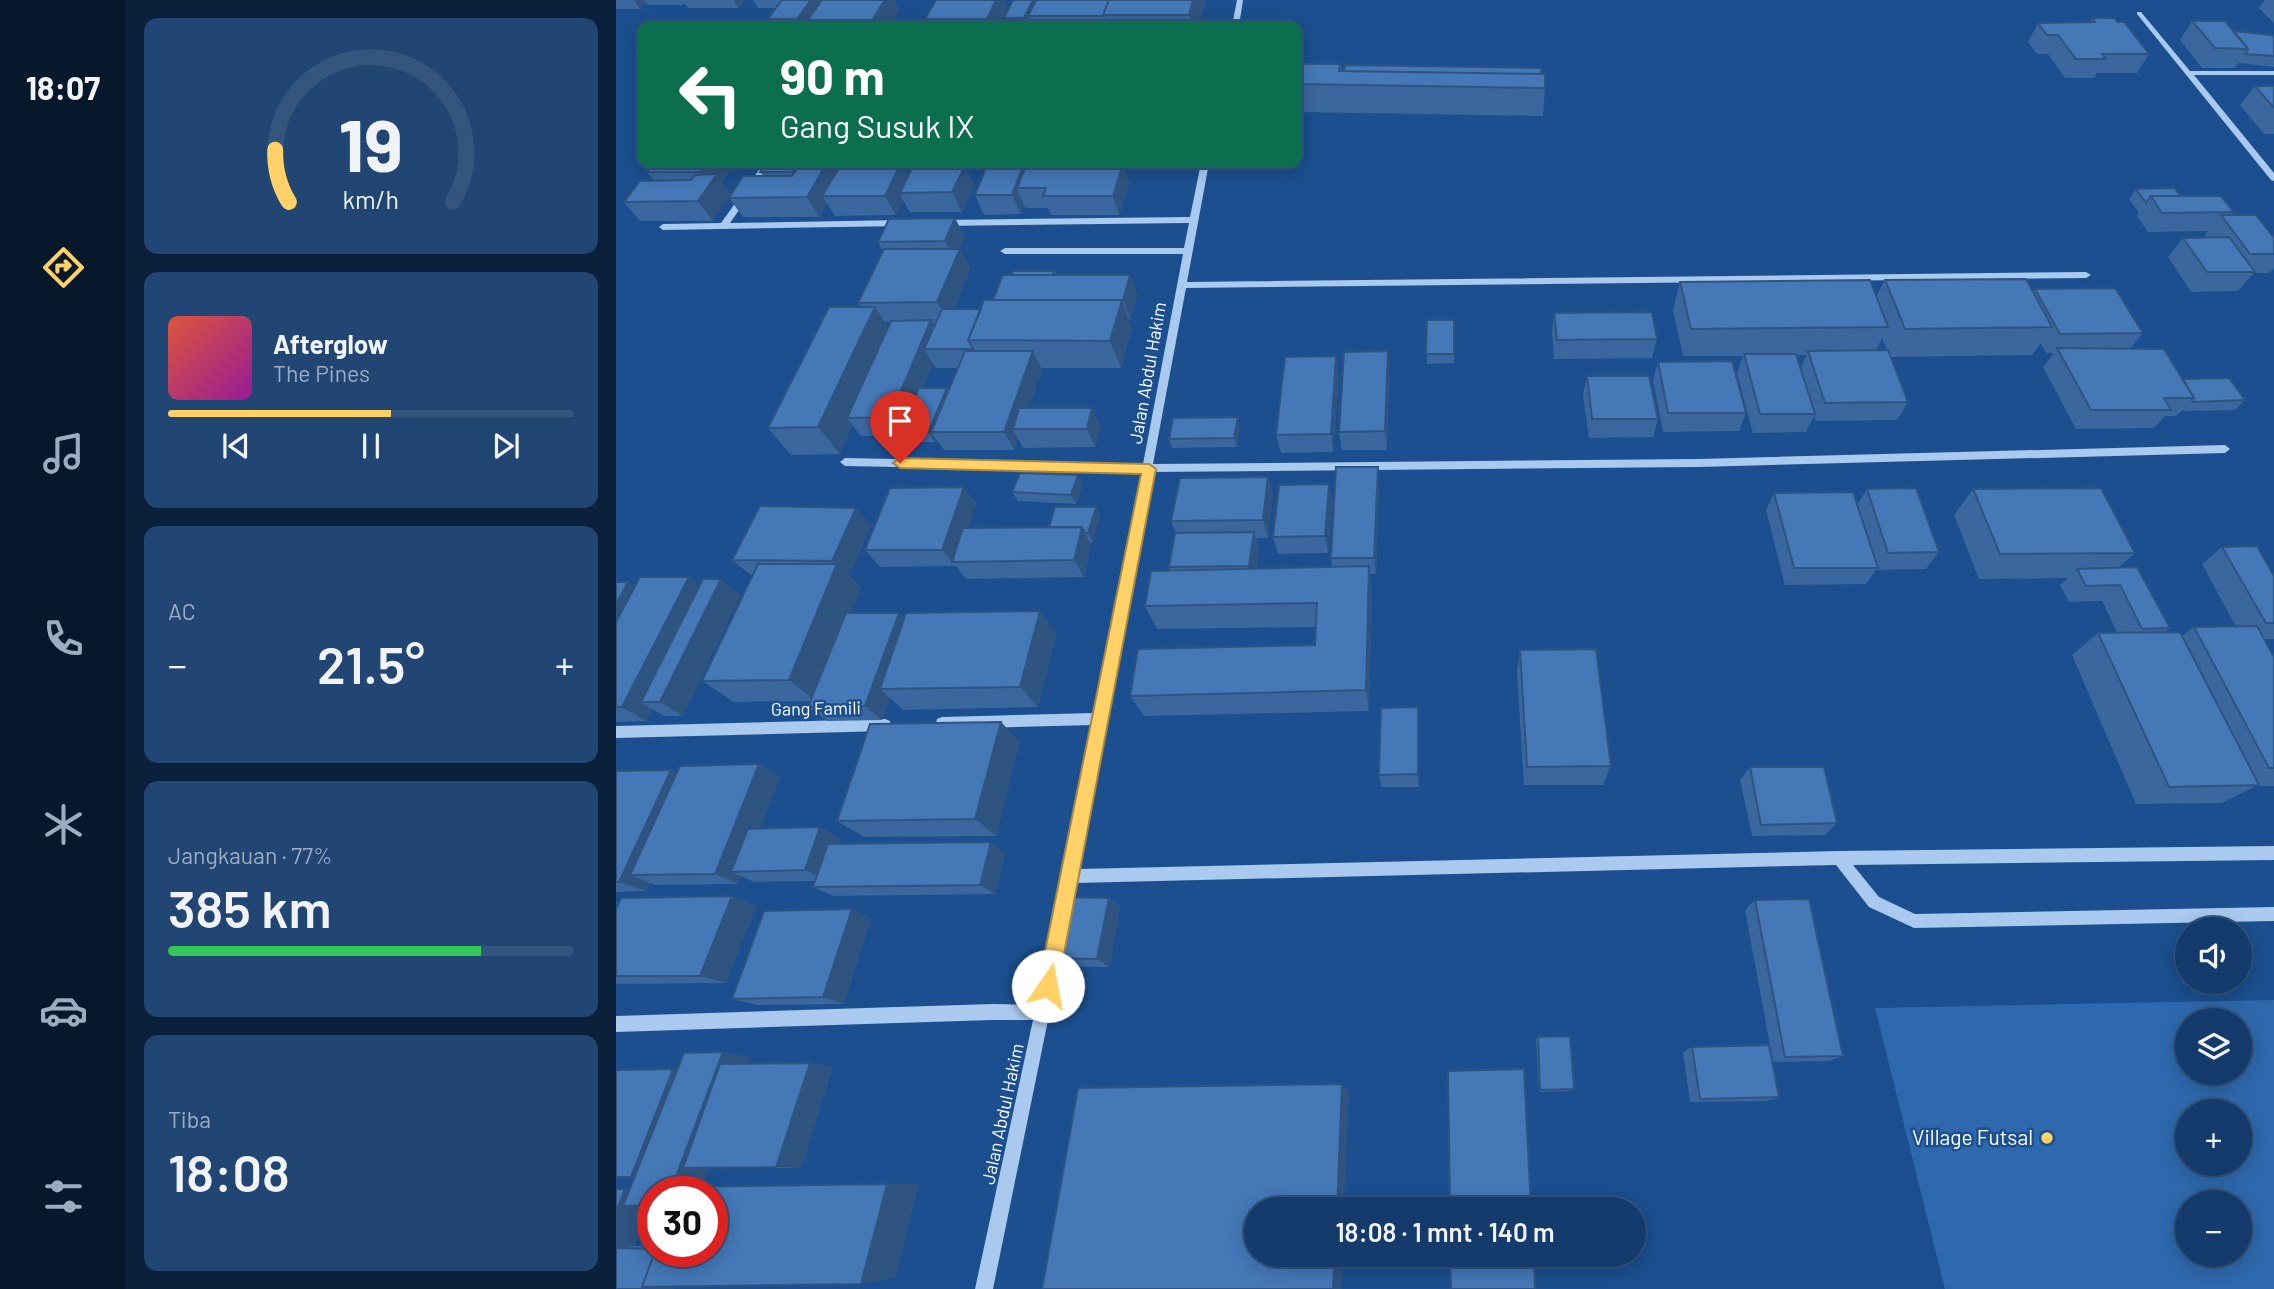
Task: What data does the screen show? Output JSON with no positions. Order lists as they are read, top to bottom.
{
  "streets": {
    "street": ["Jalan Abdul Hakim", "Gang Famili"]
  },
  "places": ["Village Futsal"],
  "page": {
    "tabs": "18:07",
    "turn": ["90 m", "Gang Susuk IX"],
    "song": ["Afterglow", "The Pines"],
    "tile": [
      "AC",
      ["Jangkauan · 77%", "385 km"],
      ["Tiba", "18:08"]
    ],
    "heat": ["−", "21.5°", "+"],
    "map_buttons": ["+", "−"],
    "limit": "30",
    "trip": "18:08 · 1 mnt · 140 m",
    "gauge": ["19", "km/h"]
  }
}
